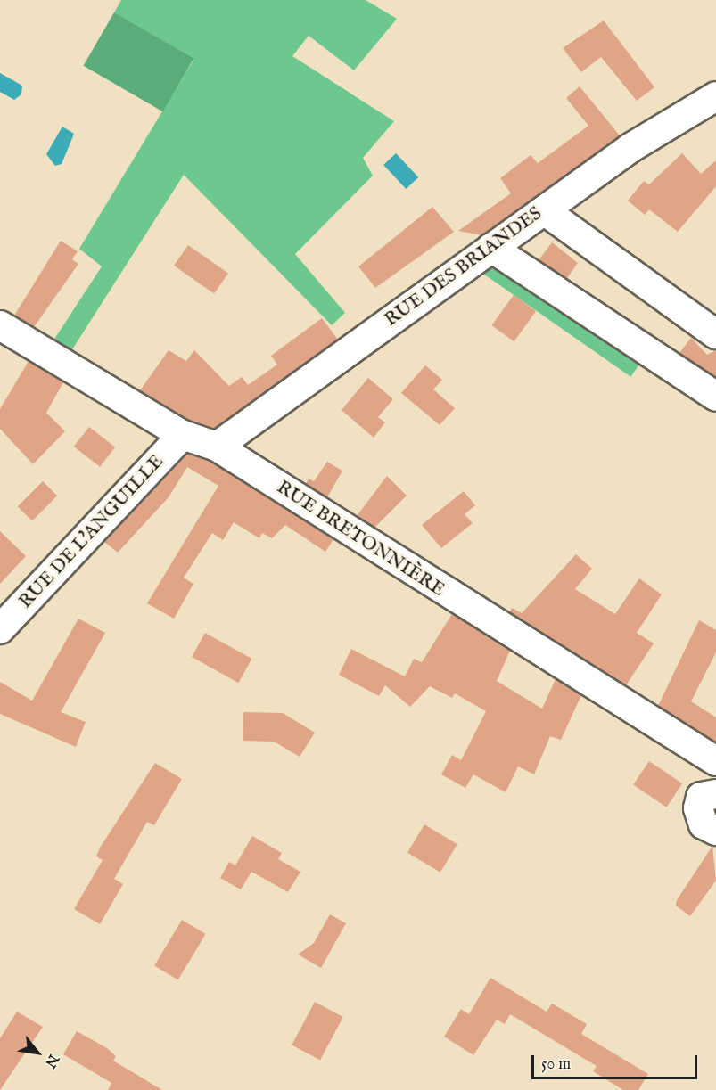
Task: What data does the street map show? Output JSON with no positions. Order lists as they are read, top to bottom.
{
  "streets": {
    "street": ["RUE DES BRIANDES", "RUE DE L'ANGUILLE", "RUE BRETONNIÈRE"]
  },
  "crossings": [
    ["RUE DES BRIANDES", "RUE BRETONNIÈRE"],
    ["RUE DE L'ANGUILLE", "RUE BRETONNIÈRE"]
  ],
  "scale_bar": "50 m",
  "north": "bottom right"
}
